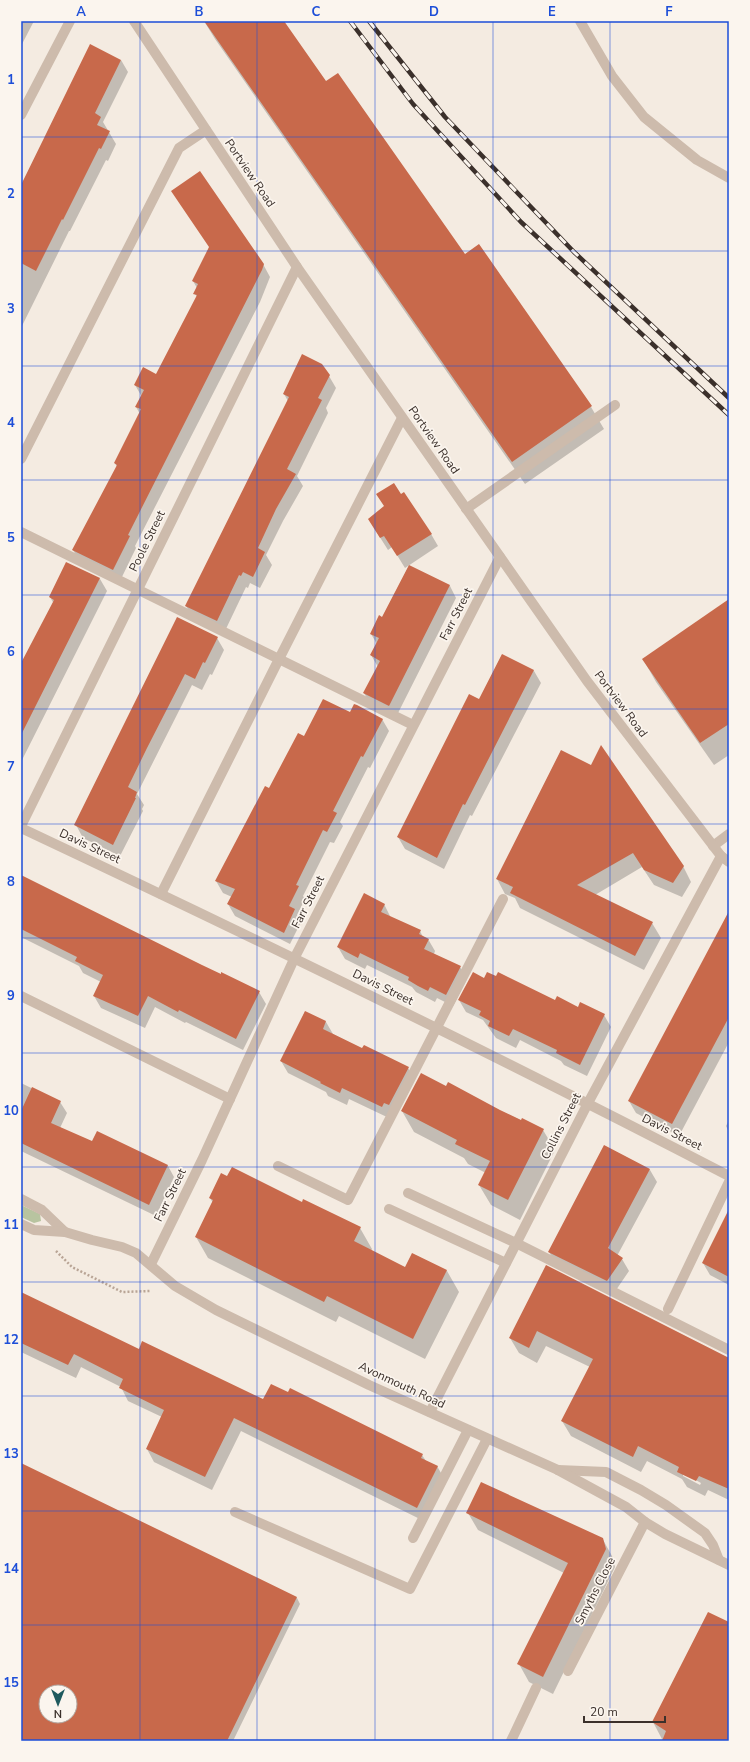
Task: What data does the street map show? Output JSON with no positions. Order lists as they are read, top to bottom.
{
  "streets": {
    "street": [
      "Portview Road",
      "Poole Street",
      "Farr Street",
      "Davis Street",
      "Collins Street",
      "Avonmouth Road",
      "Smyths Close"
    ]
  },
  "crossings": [
    ["Portview Road", "Poole Street"],
    ["Portview Road", "Farr Street"],
    ["Portview Road", "Collins Street"],
    ["Poole Street", "Davis Street"],
    ["Farr Street", "Davis Street"],
    ["Farr Street", "Avonmouth Road"],
    ["Davis Street", "Collins Street"],
    ["Collins Street", "Avonmouth Road"],
    ["Avonmouth Road", "Smyths Close"]
  ],
  "scale_bar": "20 m",
  "north": "bottom",
  "grid": {
    "columns": [
      "A",
      "B",
      "C",
      "D",
      "E",
      "F"
    ],
    "rows": [
      "1",
      "2",
      "3",
      "4",
      "5",
      "6",
      "7",
      "8",
      "9",
      "10",
      "11",
      "12",
      "13",
      "14",
      "15"
    ]
  }
}
